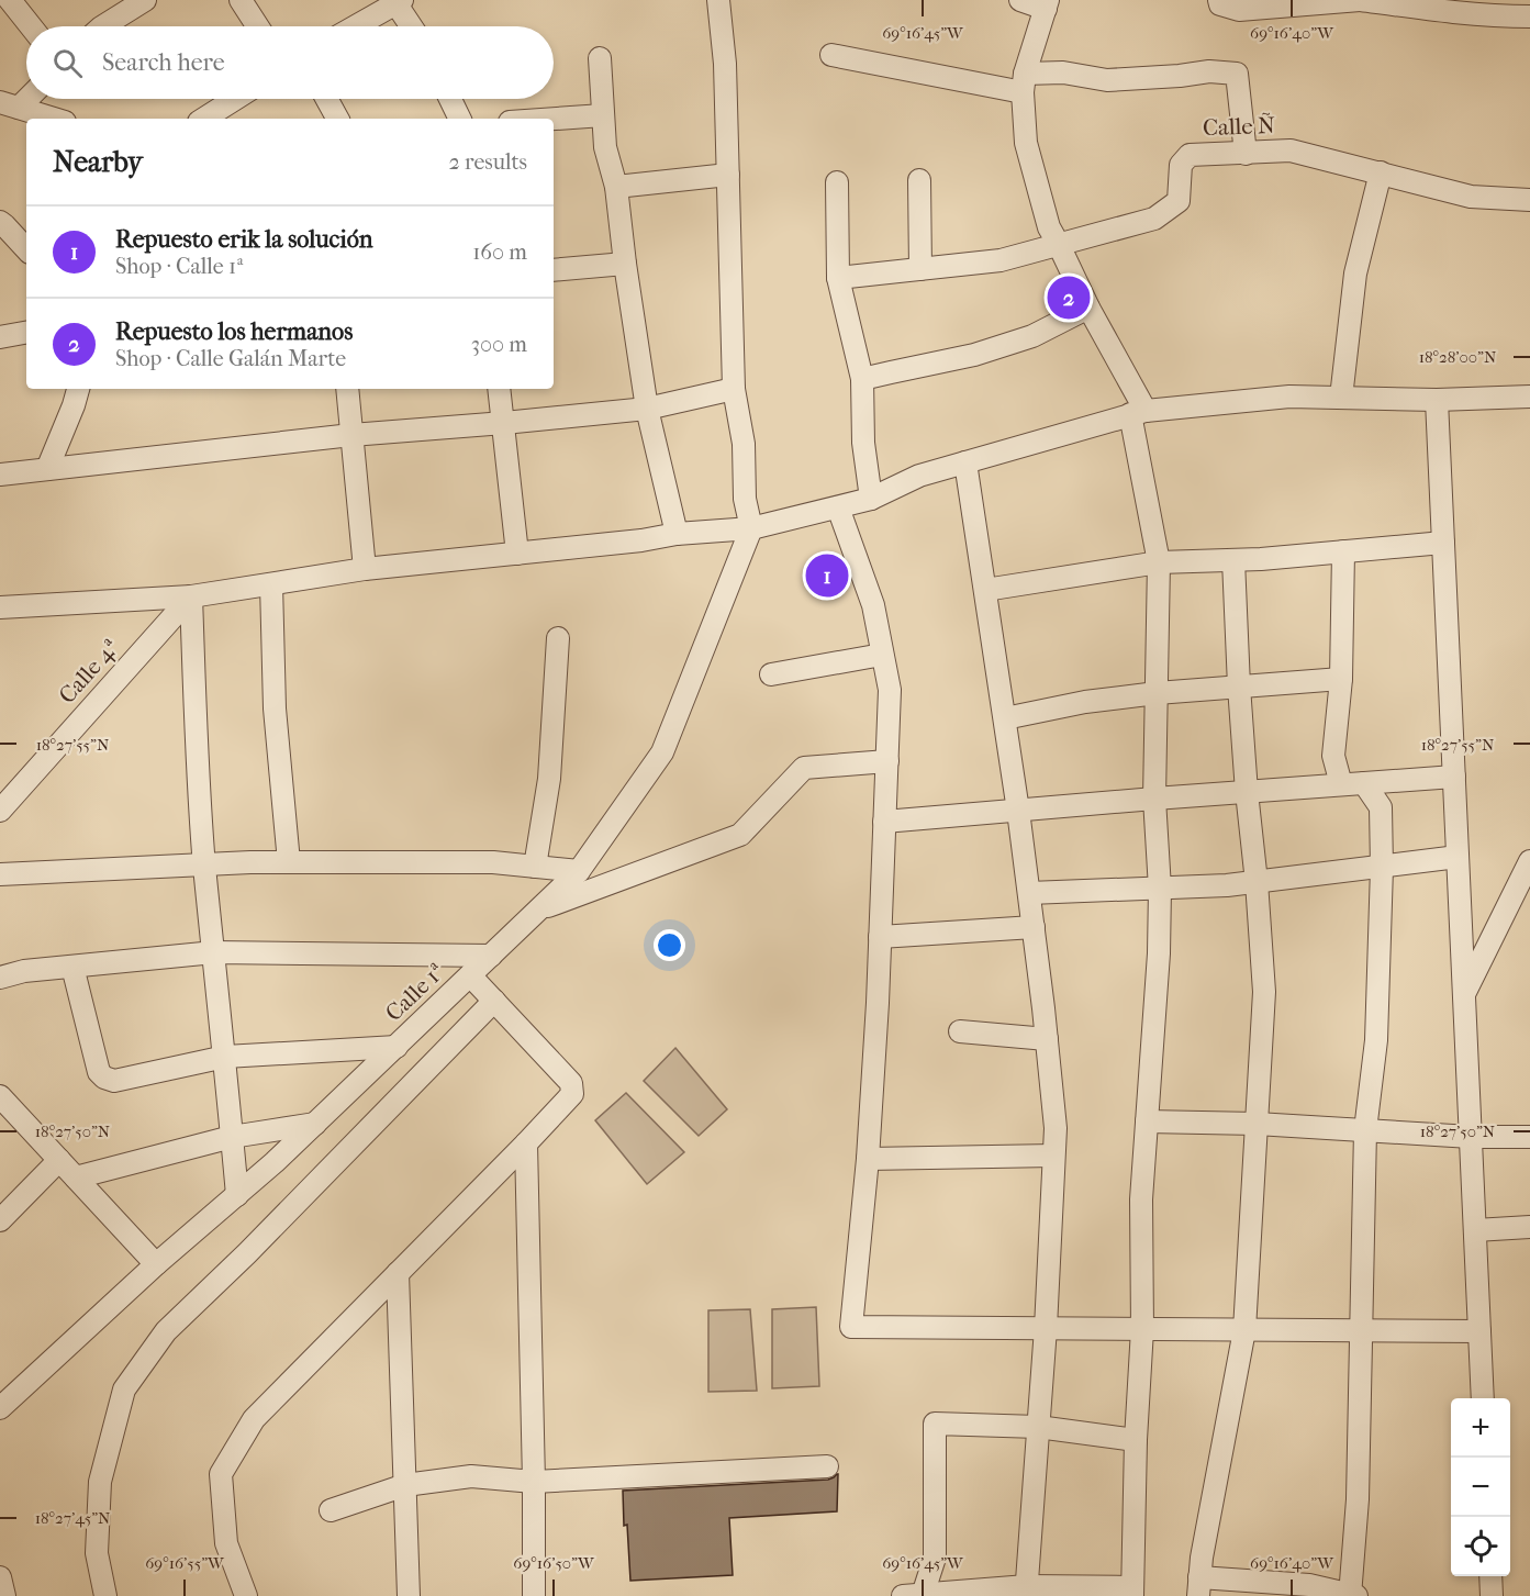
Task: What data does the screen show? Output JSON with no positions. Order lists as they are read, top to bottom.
{
  "streets": {
    "street": ["Calle Ñ", "Calle 4ª", "Calle 1ª"]
  },
  "page": {
    "search": "Search here",
    "heading": ["Nearby", "2 results"],
    "list": [
      {
        "mark": "1",
        "name": "Repuesto erik la solución",
        "note": "Shop · Calle 1ª",
        "value": "160 m"
      },
      {
        "mark": "2",
        "name": "Repuesto los hermanos",
        "note": "Shop · Calle Galán Marte",
        "value": "300 m"
      }
    ],
    "pins": ["2", "1"],
    "map_buttons": ["+", "−"]
  },
  "coordinates": [
    "69°16'45\"W",
    "69°16'40\"W",
    "18°28'00\"N",
    "18°27'55\"N",
    "18°27'50\"N",
    "18°27'45\"N",
    "69°16'55\"W",
    "69°16'50\"W"
  ]
}
